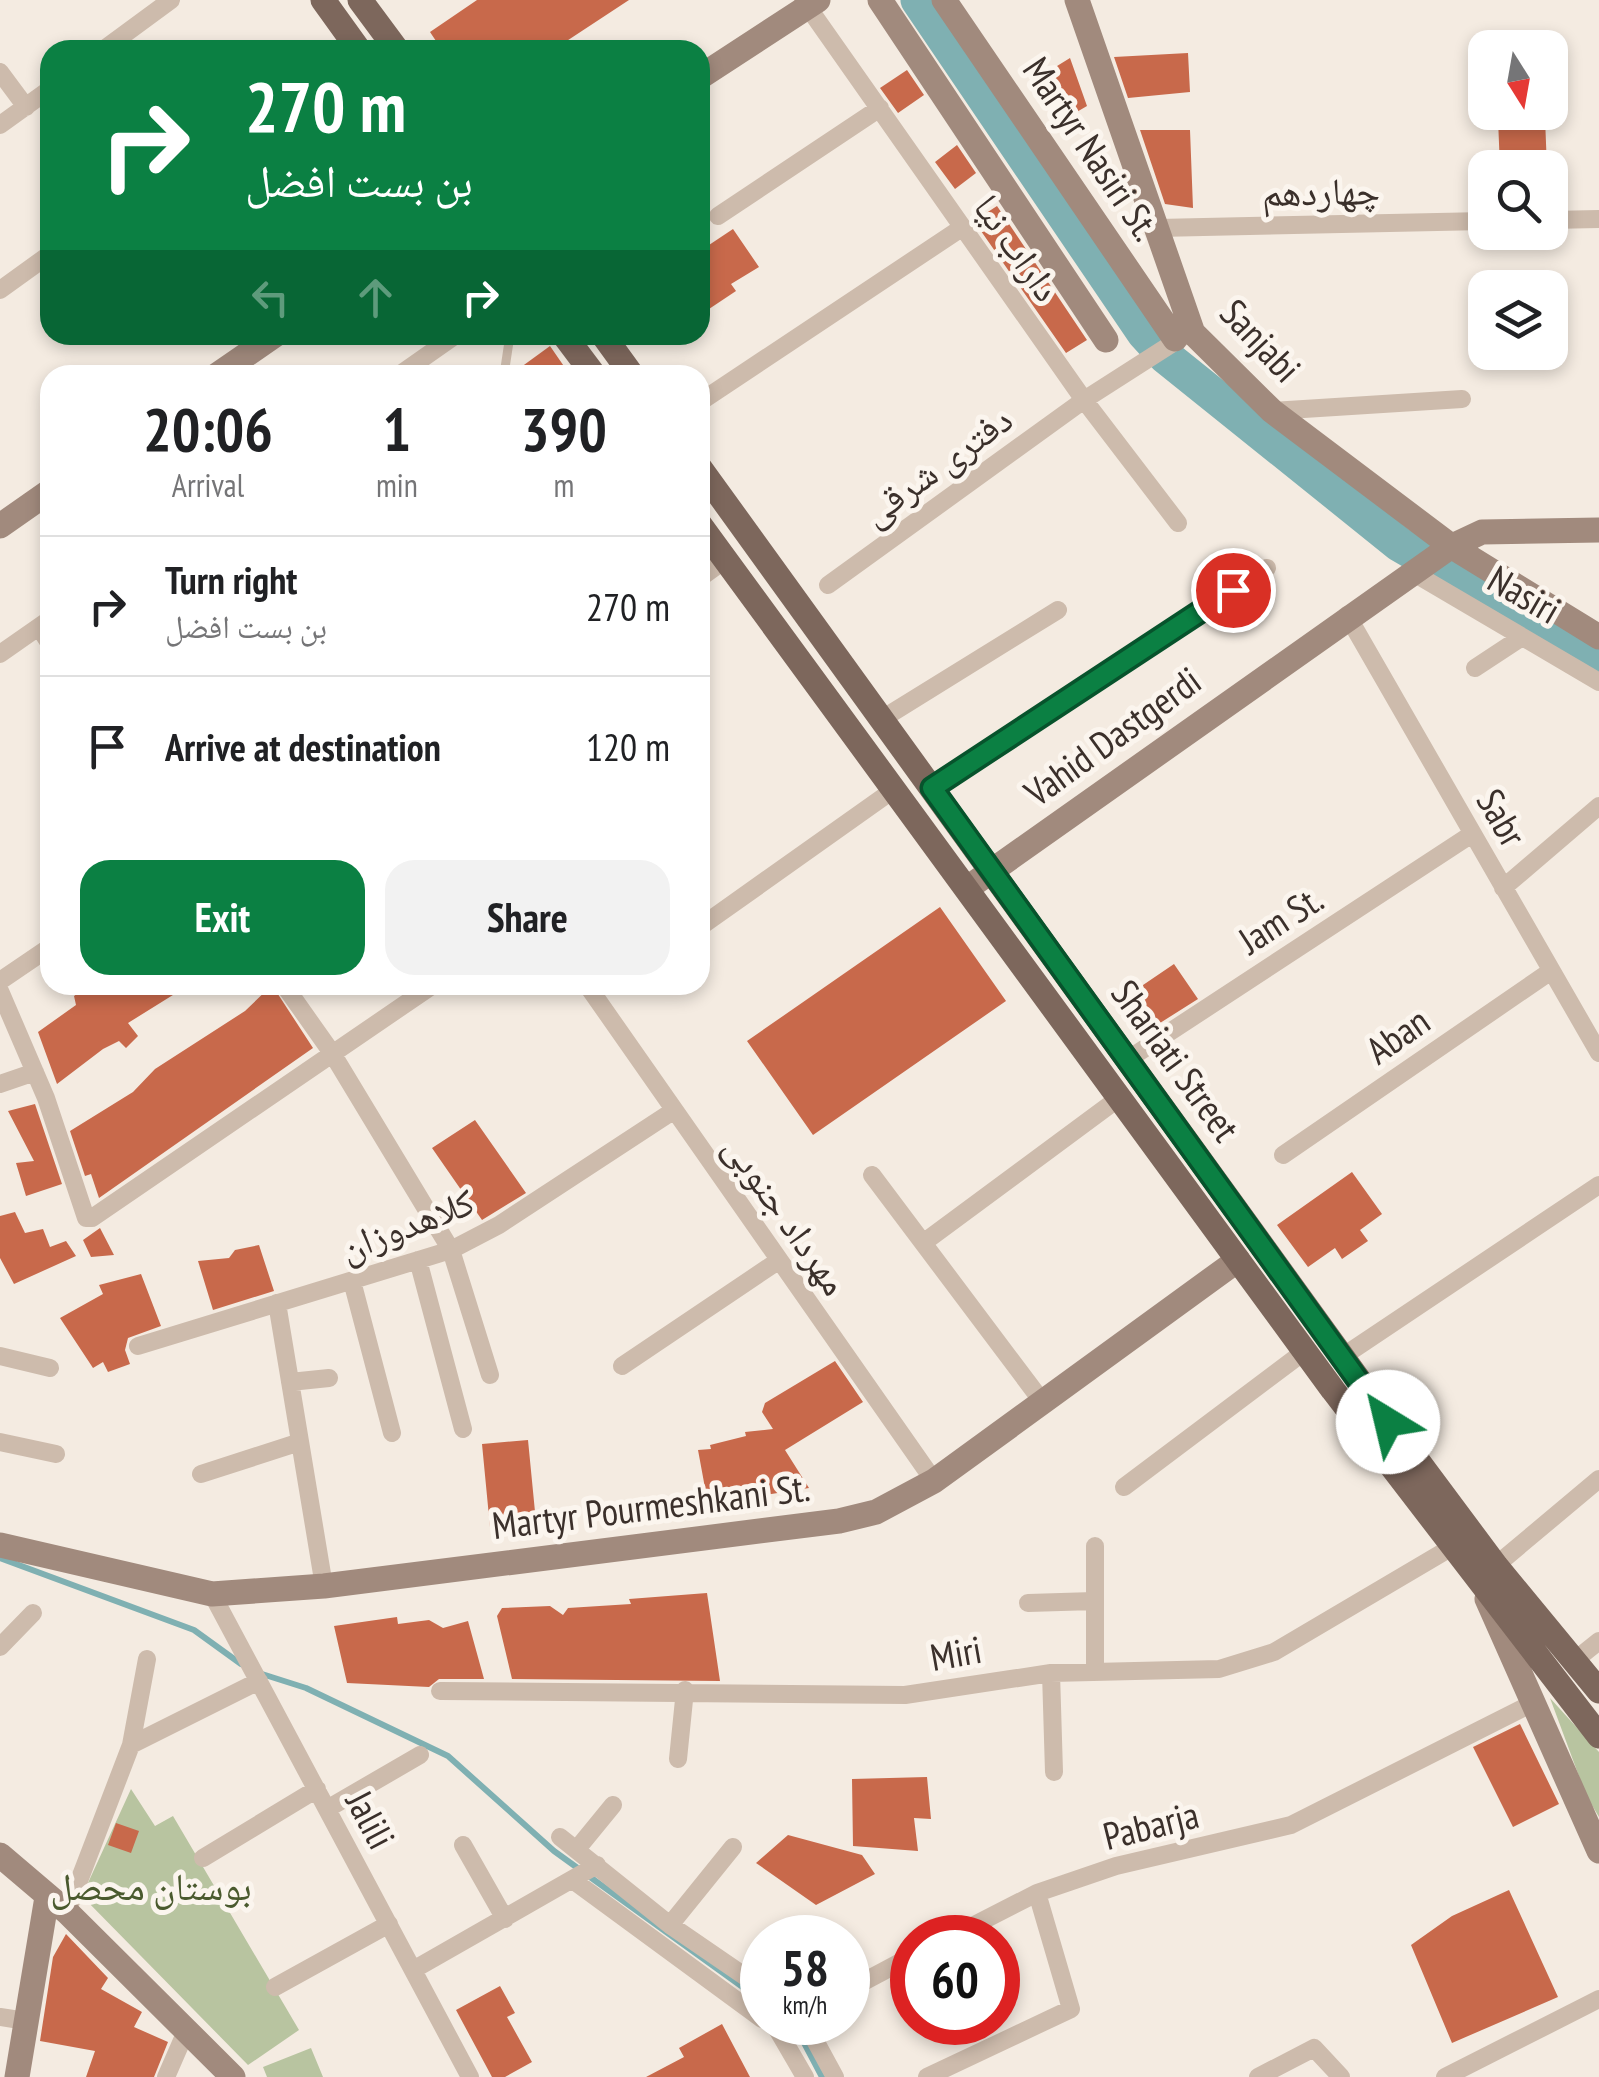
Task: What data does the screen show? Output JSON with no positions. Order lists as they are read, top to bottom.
{
  "streets": {
    "main road": ["Shariati Street"],
    "street": [
      "Martyr Nasiri St.",
      "چهاردهم",
      "داراب نیا",
      "Sanjabi",
      "دفتری شرقی",
      "Nasiri",
      "Vahid Dastgerdi",
      "Sabr",
      "Jam St.",
      "Aban",
      "مهرداد جنوبی",
      "کلاهدوزان",
      "Martyr Pourmeshkani St.",
      "Miri",
      "Jalili",
      "Pabarja"
    ]
  },
  "crossings": [
    ["Martyr Nasiri St.", "Sanjabi"],
    ["Martyr Nasiri St.", "دفتری شرقی"],
    ["چهاردهم", "Sanjabi"],
    ["داراب نیا", "دفتری شرقی"],
    ["Sanjabi", "دفتری شرقی"],
    ["Sanjabi", "Nasiri"],
    ["Sanjabi", "Vahid Dastgerdi"],
    ["Nasiri", "Vahid Dastgerdi"],
    ["Vahid Dastgerdi", "Sabr"],
    ["Vahid Dastgerdi", "Shariati Street"],
    ["Sabr", "Jam St."],
    ["Sabr", "Aban"],
    ["Jam St.", "Shariati Street"],
    ["Shariati Street", "Martyr Pourmeshkani St."],
    ["Shariati Street", "Miri"],
    ["مهرداد جنوبی", "کلاهدوزان"],
    ["مهرداد جنوبی", "Martyr Pourmeshkani St."],
    ["Martyr Pourmeshkani St.", "Jalili"]
  ],
  "parks": ["بوستان محصل"],
  "north": "bottom",
  "page": {
    "turn": ["270 m", "بن بست افضل"],
    "eta": [
      "20:06",
      "Arrival",
      "1",
      "min",
      "390",
      "m"
    ],
    "list": [
      {
        "name": "Turn right",
        "note": "بن بست افضل",
        "value": "270 m"
      },
      {
        "name": "Arrive at destination",
        "value": "120 m"
      }
    ],
    "buttons": ["Exit", "Share"],
    "speed": "58 km/h",
    "limit": "60"
  }
}
